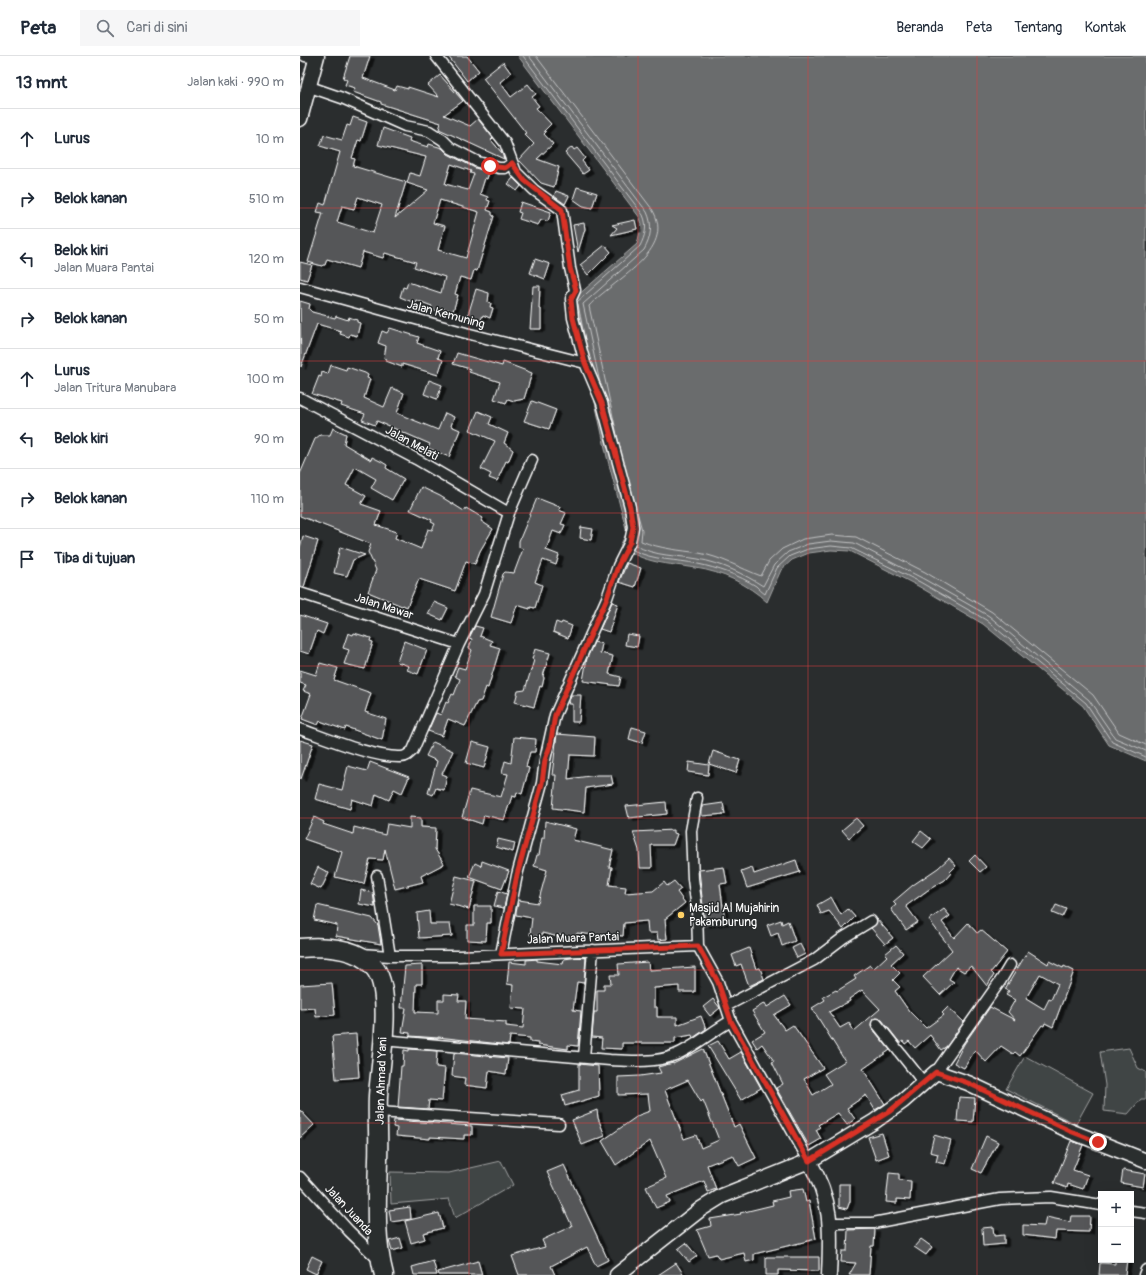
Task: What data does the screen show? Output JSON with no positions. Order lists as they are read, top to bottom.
{
  "streets": {
    "highway": ["Jalan Ahmad Yani"],
    "street": [
      "Jalan Kemuning",
      "Jalan Melati",
      "Jalan Mawar",
      "Jalan Muara Pantai",
      "Jalan Juanda"
    ]
  },
  "crossings": [
    ["Jalan Muara Pantai", "Jalan Ahmad Yani"],
    ["Jalan Ahmad Yani", "Jalan Juanda"]
  ],
  "places": ["Masjid Al Mujahirin Pakamburung"],
  "page": {
    "header": "Peta",
    "search": "Cari di sini",
    "nav": [
      "Beranda",
      "Peta",
      "Tentang",
      "Kontak"
    ],
    "heading": ["13 mnt", "Jalan kaki · 990 m"],
    "list": [
      ["Lurus", "10 m"],
      ["Belok kanan", "510 m"],
      ["Belok kiri", "Jalan Muara Pantai", "120 m"],
      ["Belok kanan", "50 m"],
      ["Lurus", "Jalan Tritura Manubara", "100 m"],
      ["Belok kiri", "90 m"],
      ["Belok kanan", "110 m"],
      "Tiba di tujuan"
    ],
    "map_buttons": ["+", "−"]
  }
}
